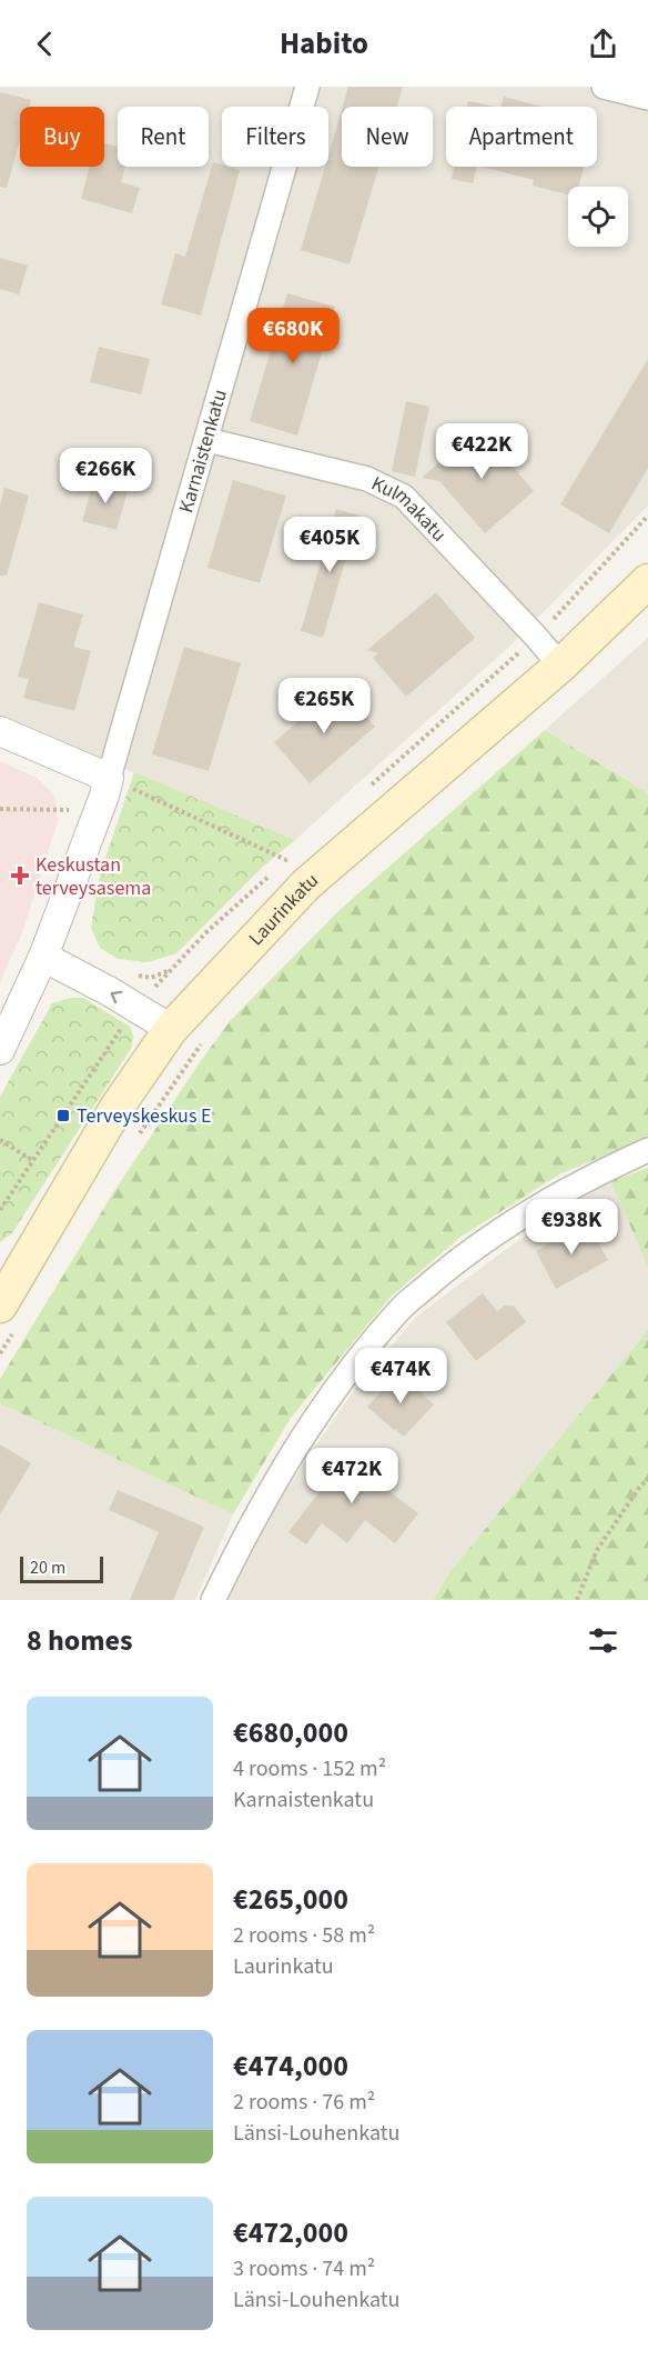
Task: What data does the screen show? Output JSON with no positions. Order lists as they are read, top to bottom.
{
  "streets": {
    "main road": ["Laurinkatu"],
    "street": ["Karnaistenkatu", "Kulmakatu"]
  },
  "crossings": [
    ["Karnaistenkatu", "Kulmakatu"],
    ["Kulmakatu", "Laurinkatu"]
  ],
  "places": {
    "health": ["Keskustan terveysasema"],
    "transit": ["Terveyskeskus E"]
  },
  "scale_bar": "20 m",
  "page": {
    "header": "Habito",
    "chip": [
      "Buy",
      "Rent",
      "Filters",
      "New",
      "Apartment"
    ],
    "price": [
      "€680K",
      "€422K",
      "€266K",
      "€405K",
      "€265K",
      "€938K",
      "€474K",
      "€472K"
    ],
    "scale": "20 m",
    "heading": "8 homes",
    "list": [
      {
        "name": "€680,000",
        "note": "4 rooms · 152 m² · Karnaistenkatu"
      },
      {
        "name": "€265,000",
        "note": "2 rooms · 58 m² · Laurinkatu"
      },
      {
        "name": "€474,000",
        "note": "2 rooms · 76 m² · Länsi-Louhenkatu"
      },
      {
        "name": "€472,000",
        "note": "3 rooms · 74 m² · Länsi-Louhenkatu"
      }
    ]
  }
}
